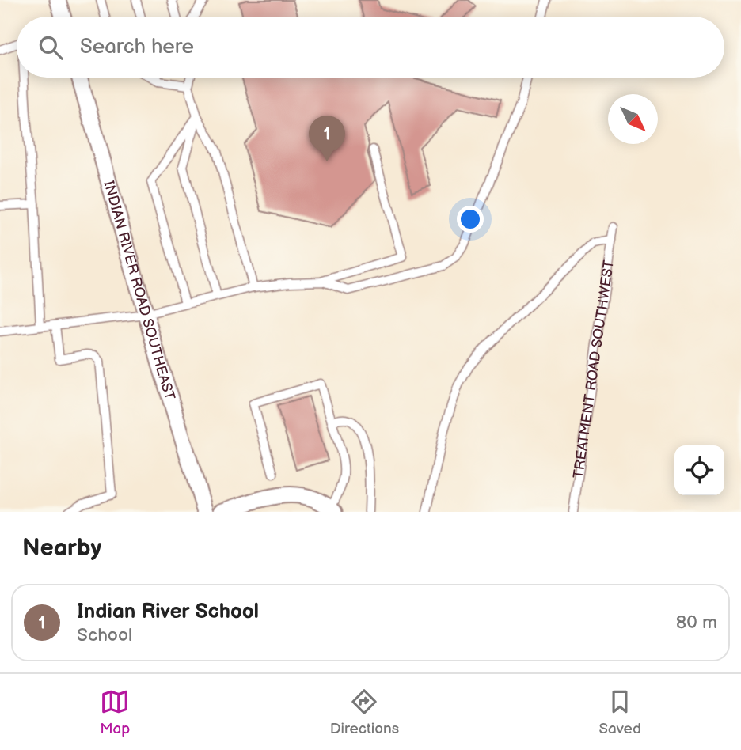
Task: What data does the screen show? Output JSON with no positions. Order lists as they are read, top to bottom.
{
  "streets": {
    "street": ["INDIAN RIVER ROAD SOUTHEAST"],
    "lane": ["TREATMENT ROAD SOUTHWEST"]
  },
  "north": "bottom right",
  "page": {
    "search": "Search here",
    "pins": "1",
    "heading": "Nearby",
    "list": [
      {
        "mark": "1",
        "name": "Indian River School",
        "note": "School",
        "value": "80 m"
      }
    ],
    "nav": ["Map", "Directions", "Saved"]
  }
}
